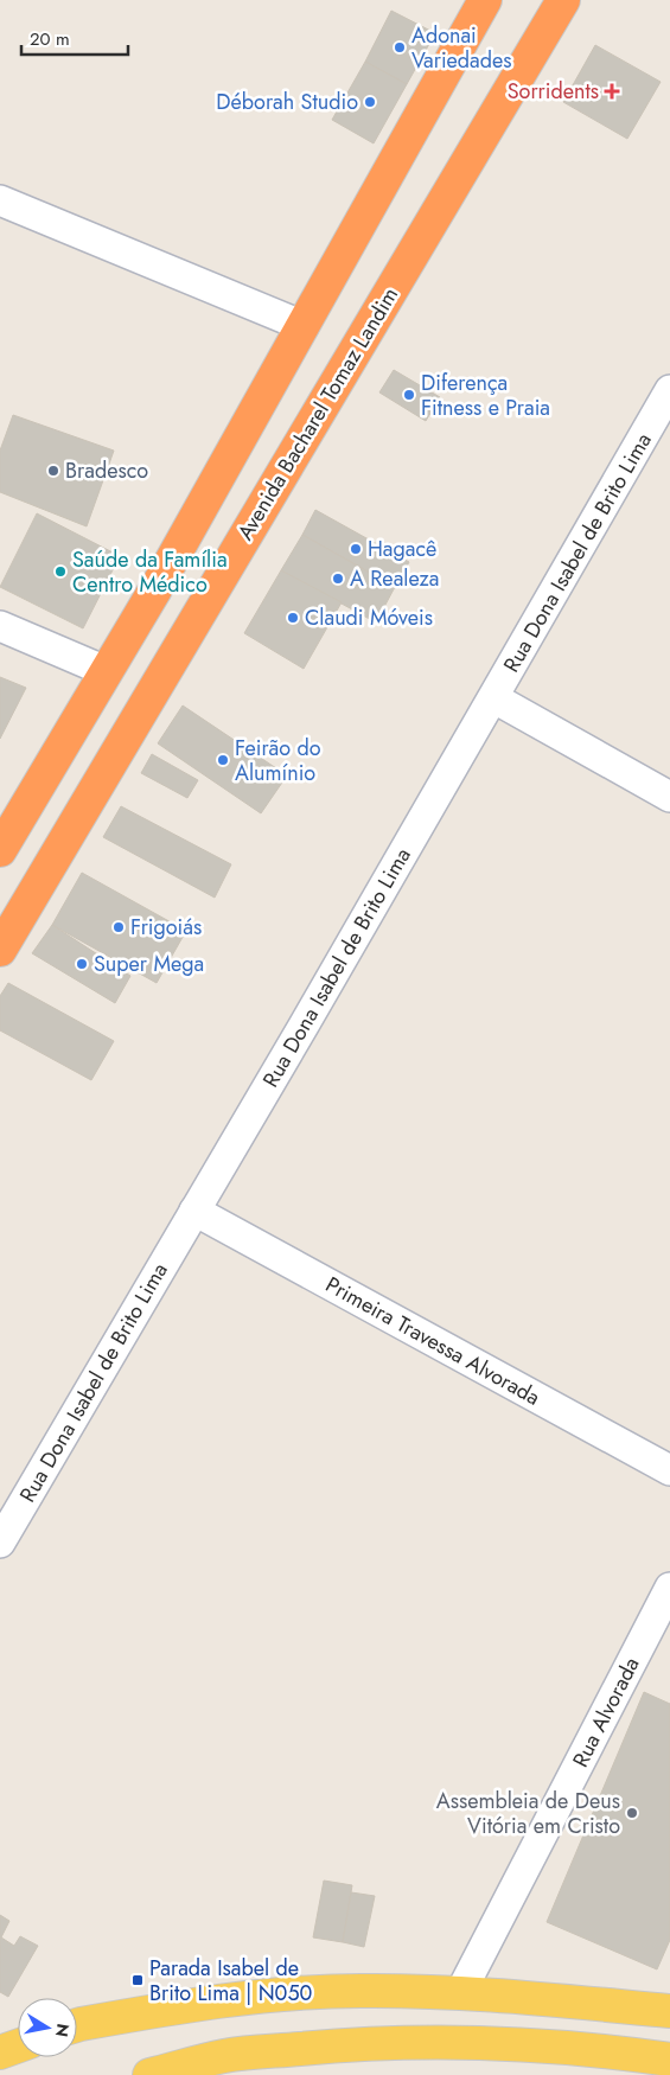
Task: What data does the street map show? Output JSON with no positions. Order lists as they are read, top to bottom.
{
  "streets": {
    "highway": ["Avenida Bacharel Tomaz Landim"],
    "street": ["Rua Dona Isabel de Brito Lima", "Primeira Travessa Alvorada", "Rua Alvorada"]
  },
  "crossings": [
    ["Rua Dona Isabel de Brito Lima", "Primeira Travessa Alvorada"]
  ],
  "places": {
    "other": [
      "Adonai Variedades",
      "Déborah Studio",
      "Diferença Fitness e Praia",
      "Bradesco",
      "Hagacê",
      "Saúde da Família Centro Médico",
      "A Realeza",
      "Claudi Móveis",
      "Feirão do Alumínio",
      "Frigoiás",
      "Super Mega",
      "Assembleia de Deus Vitória em Cristo"
    ],
    "health": ["Sorridents"],
    "transit": ["Parada Isabel de Brito Lima | N050"]
  },
  "scale_bar": "20 m",
  "north": "right"
}
